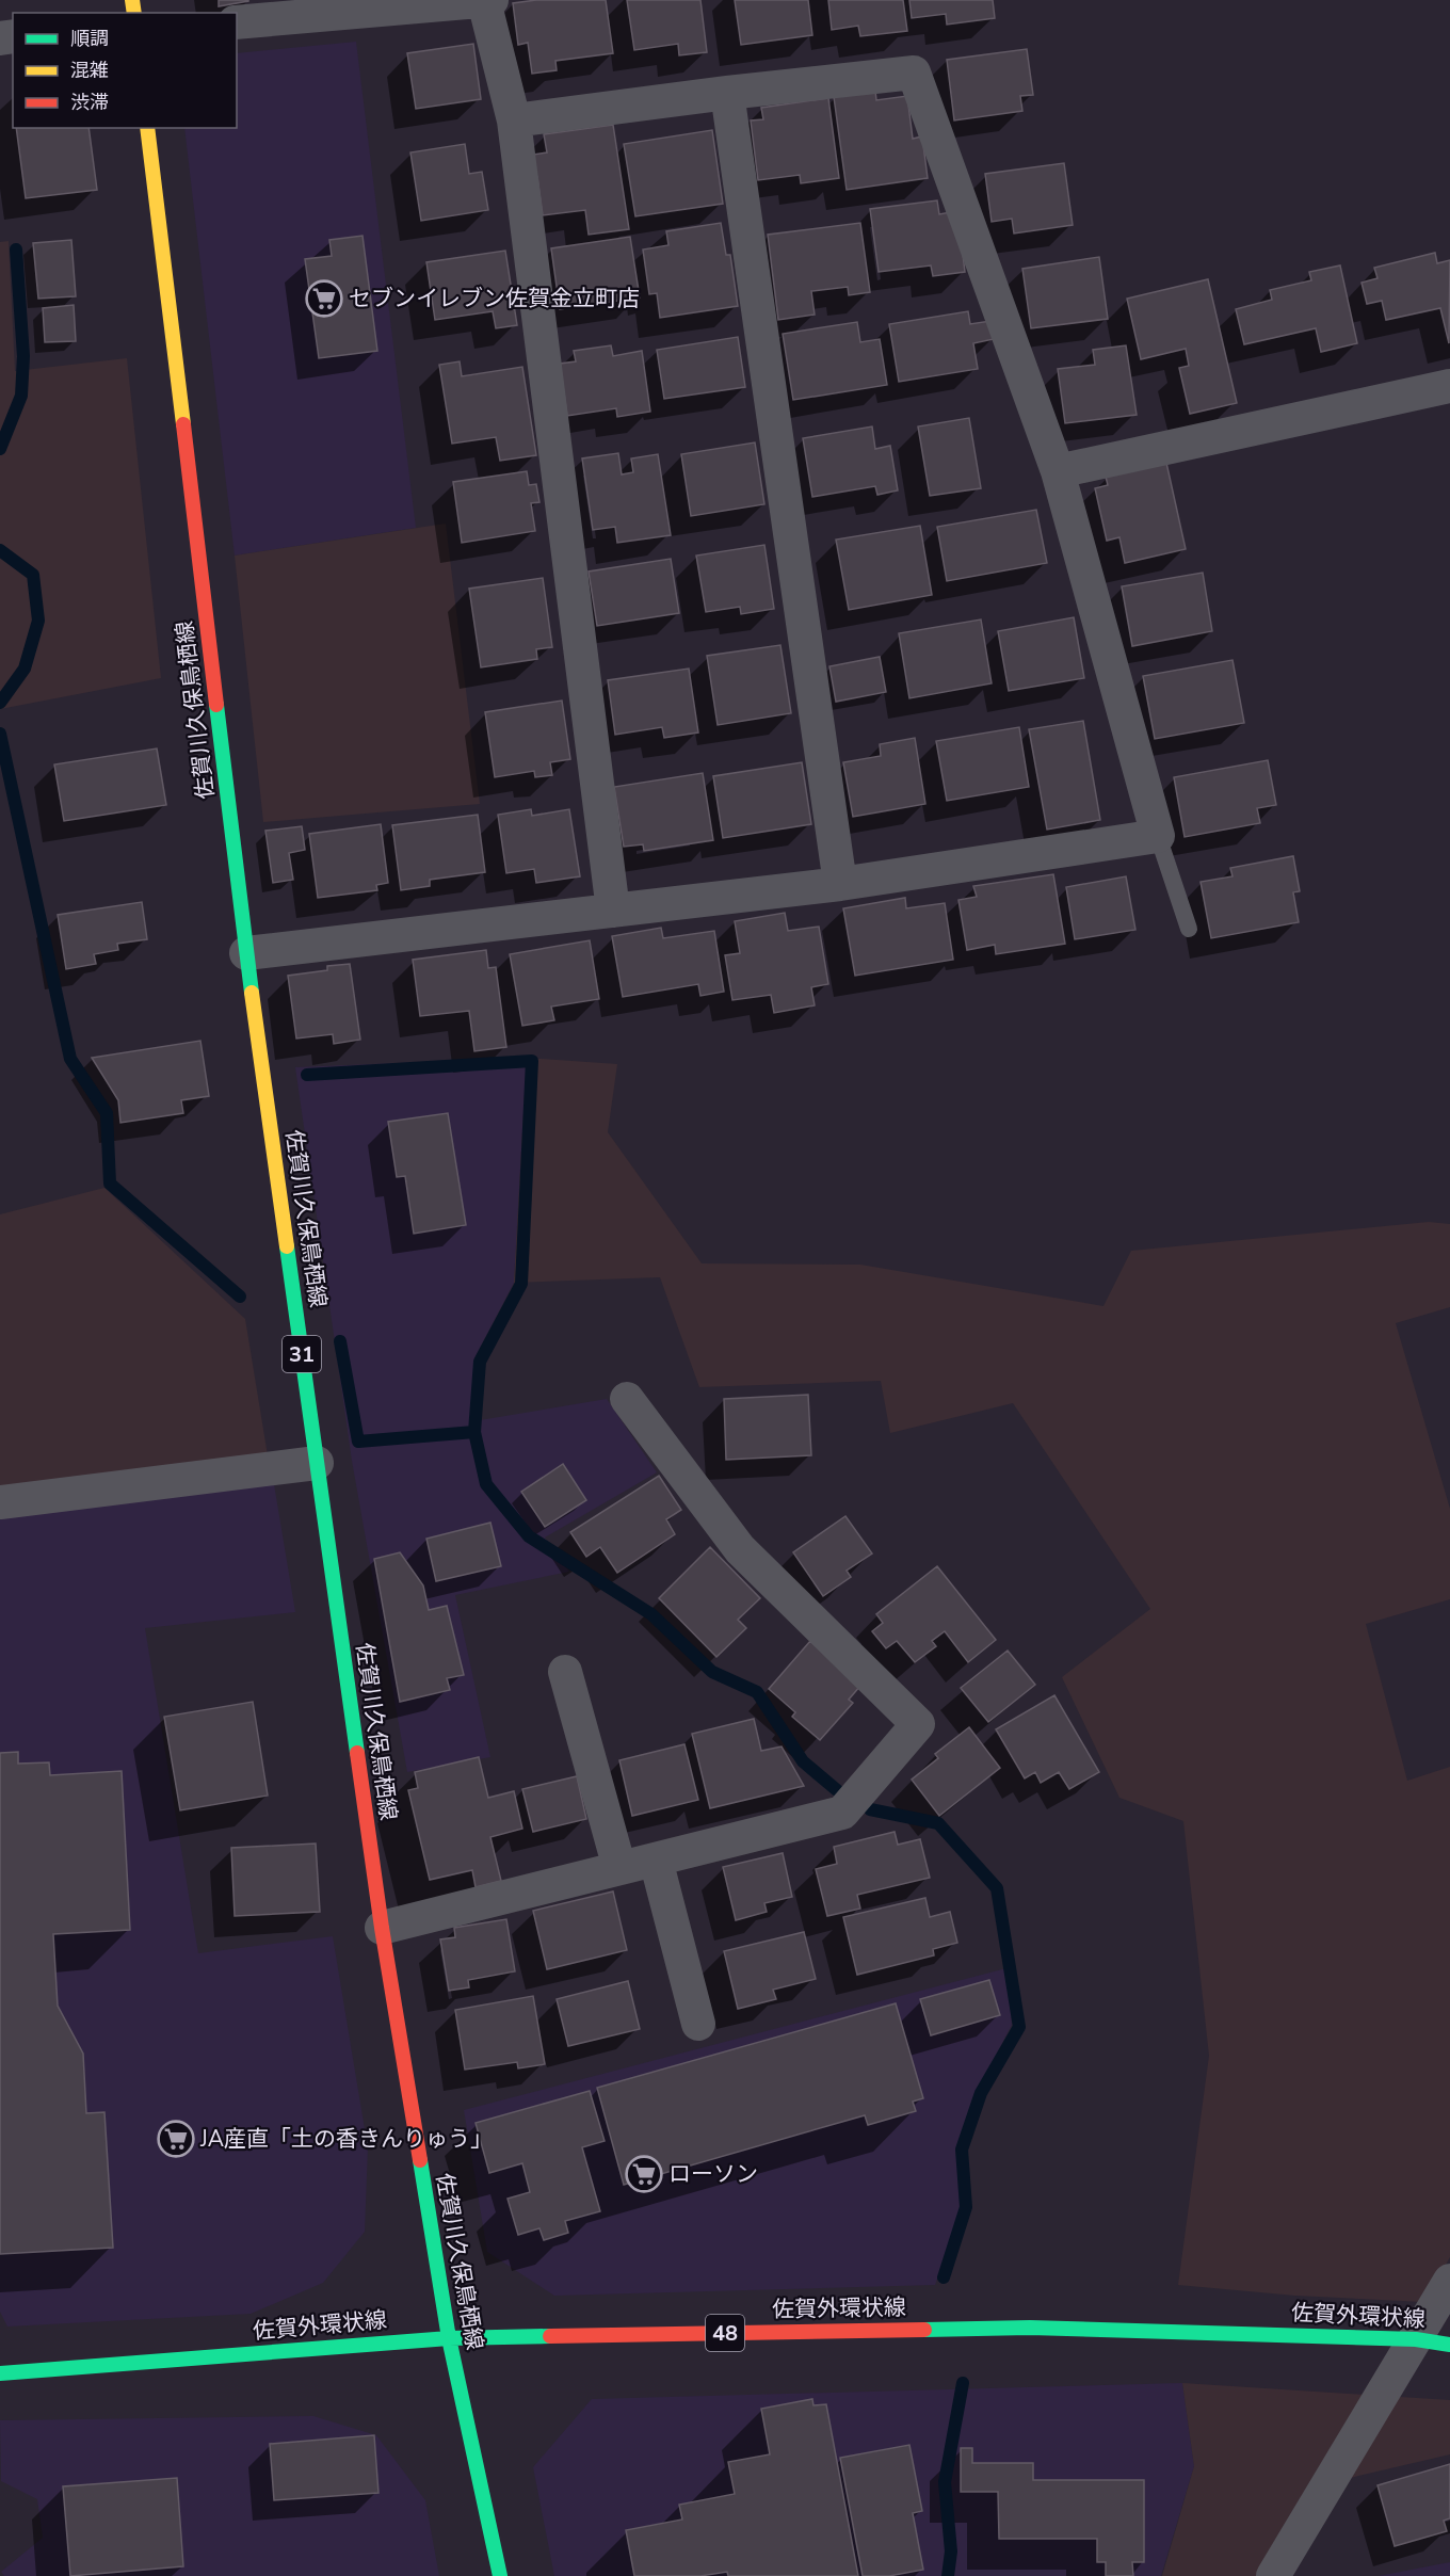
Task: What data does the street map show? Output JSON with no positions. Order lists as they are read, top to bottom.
{
  "streets": {
    "main road": [
      "佐賀川久保鳥栖線",
      "31",
      "佐賀外環状線",
      "48"
    ]
  },
  "crossings": [
    ["佐賀川久保鳥栖線", "佐賀外環状線"]
  ],
  "places": {
    "supermarket": ["セブンイレブン佐賀金立町店", "JA産直「土の香きんりゅう」", "ローソン"]
  },
  "legend": ["順調", "混雑", "渋滞"]
}
